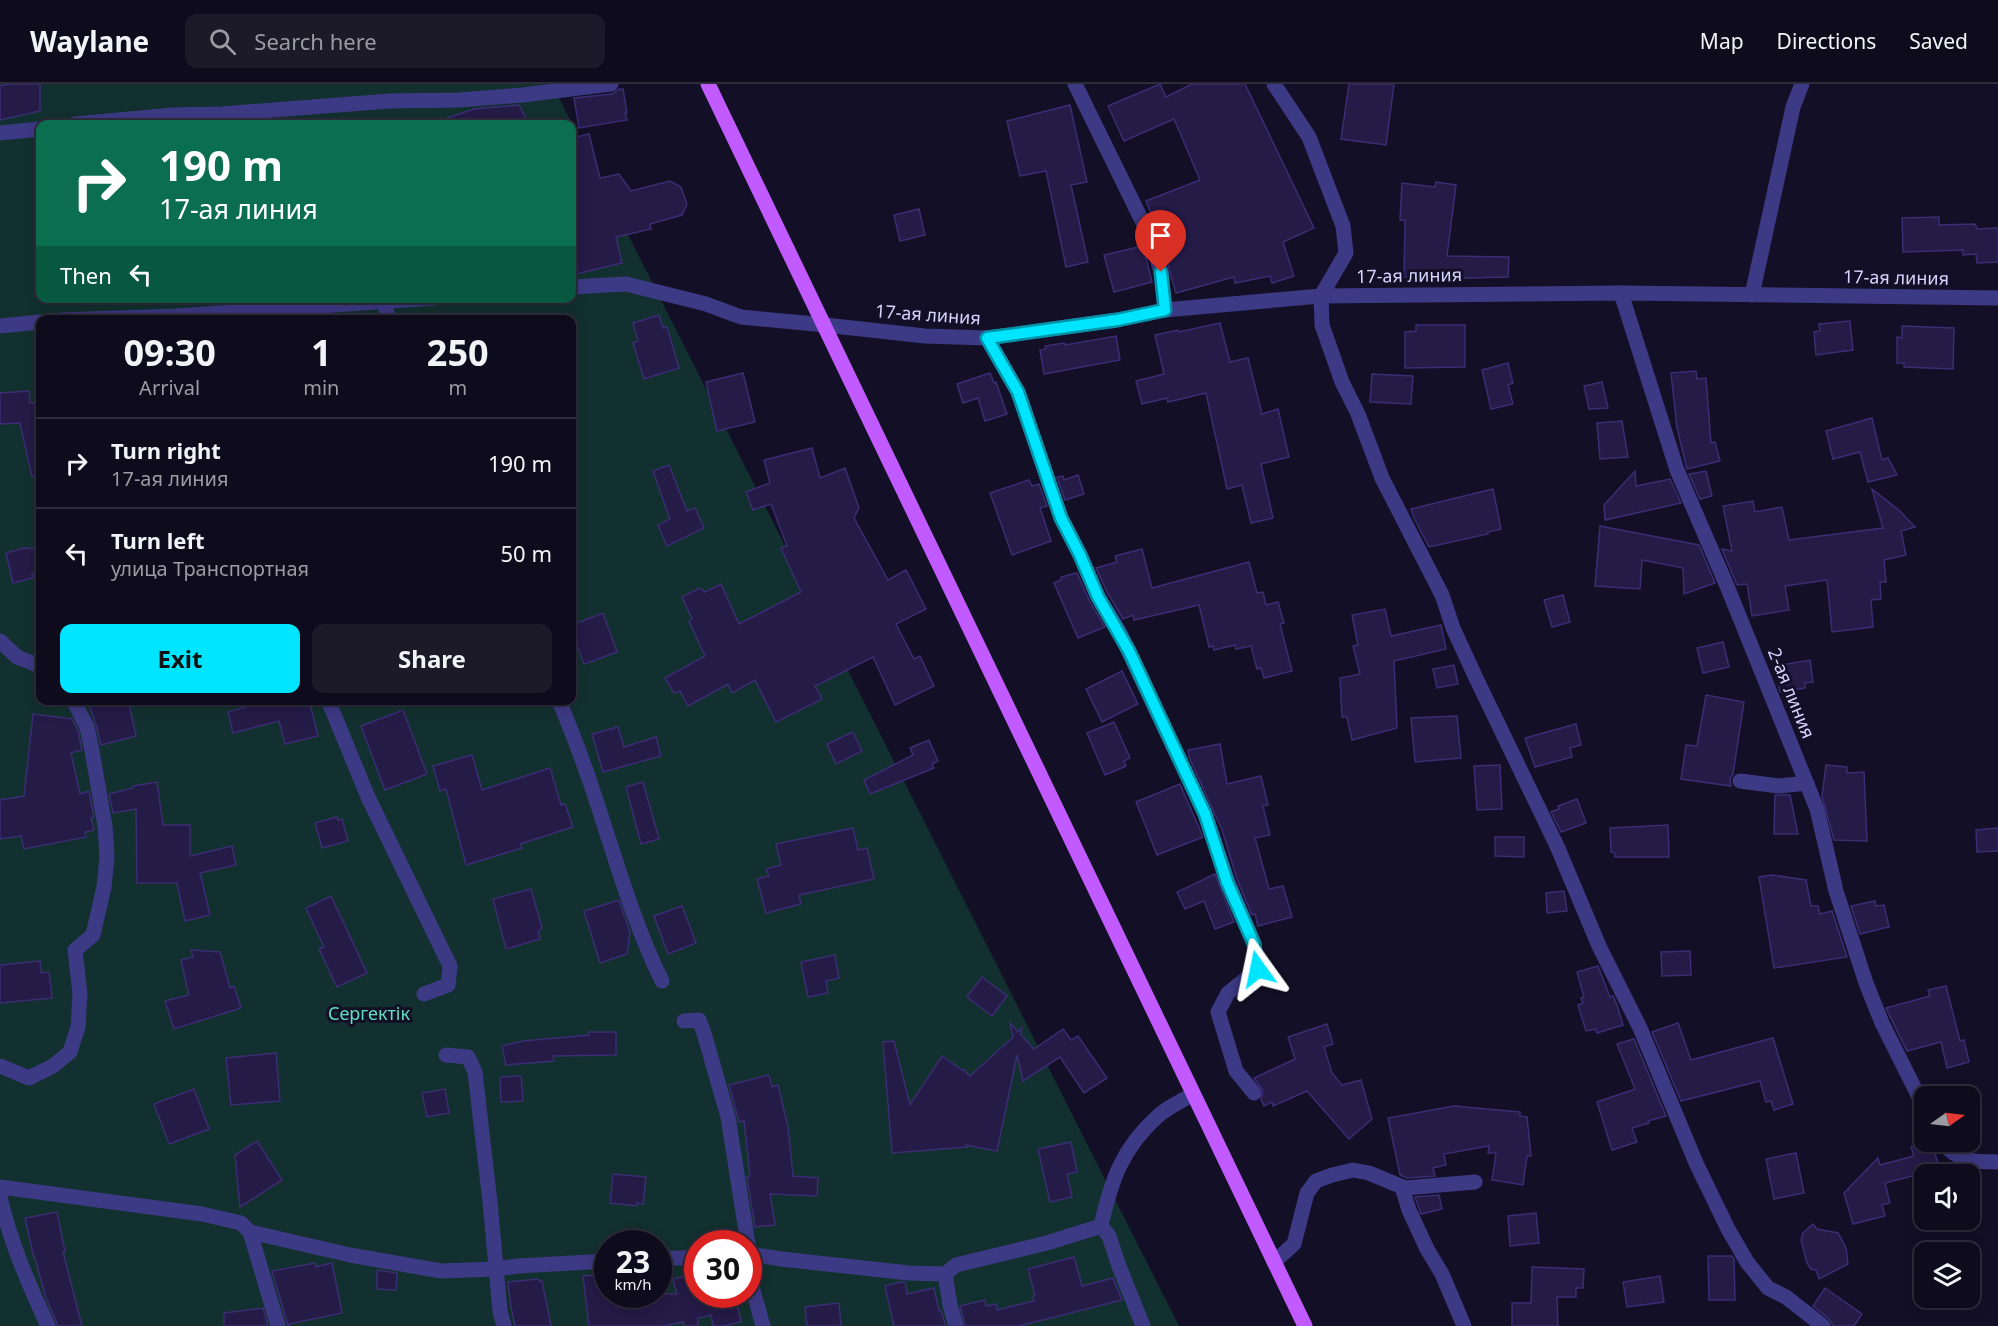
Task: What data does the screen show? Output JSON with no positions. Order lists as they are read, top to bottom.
{
  "streets": {
    "street": ["17-ая линия", "2-ая линия"]
  },
  "crossings": [
    ["17-ая линия", "2-ая линия"]
  ],
  "parks": ["Сергектік"],
  "north": "right",
  "page": {
    "header": "Waylane",
    "search": "Search here",
    "nav": ["Map", "Directions", "Saved"],
    "turn": ["190 m", "17-ая линия"],
    "then": "Then",
    "eta": [
      "09:30",
      "Arrival",
      "1",
      "min",
      "250",
      "m"
    ],
    "list": [
      {
        "name": "Turn right",
        "note": "17-ая линия",
        "value": "190 m"
      },
      {
        "name": "Turn left",
        "note": "улица Транспортная",
        "value": "50 m"
      }
    ],
    "buttons": ["Exit", "Share"],
    "speed": "23 km/h",
    "limit": "30"
  }
}
